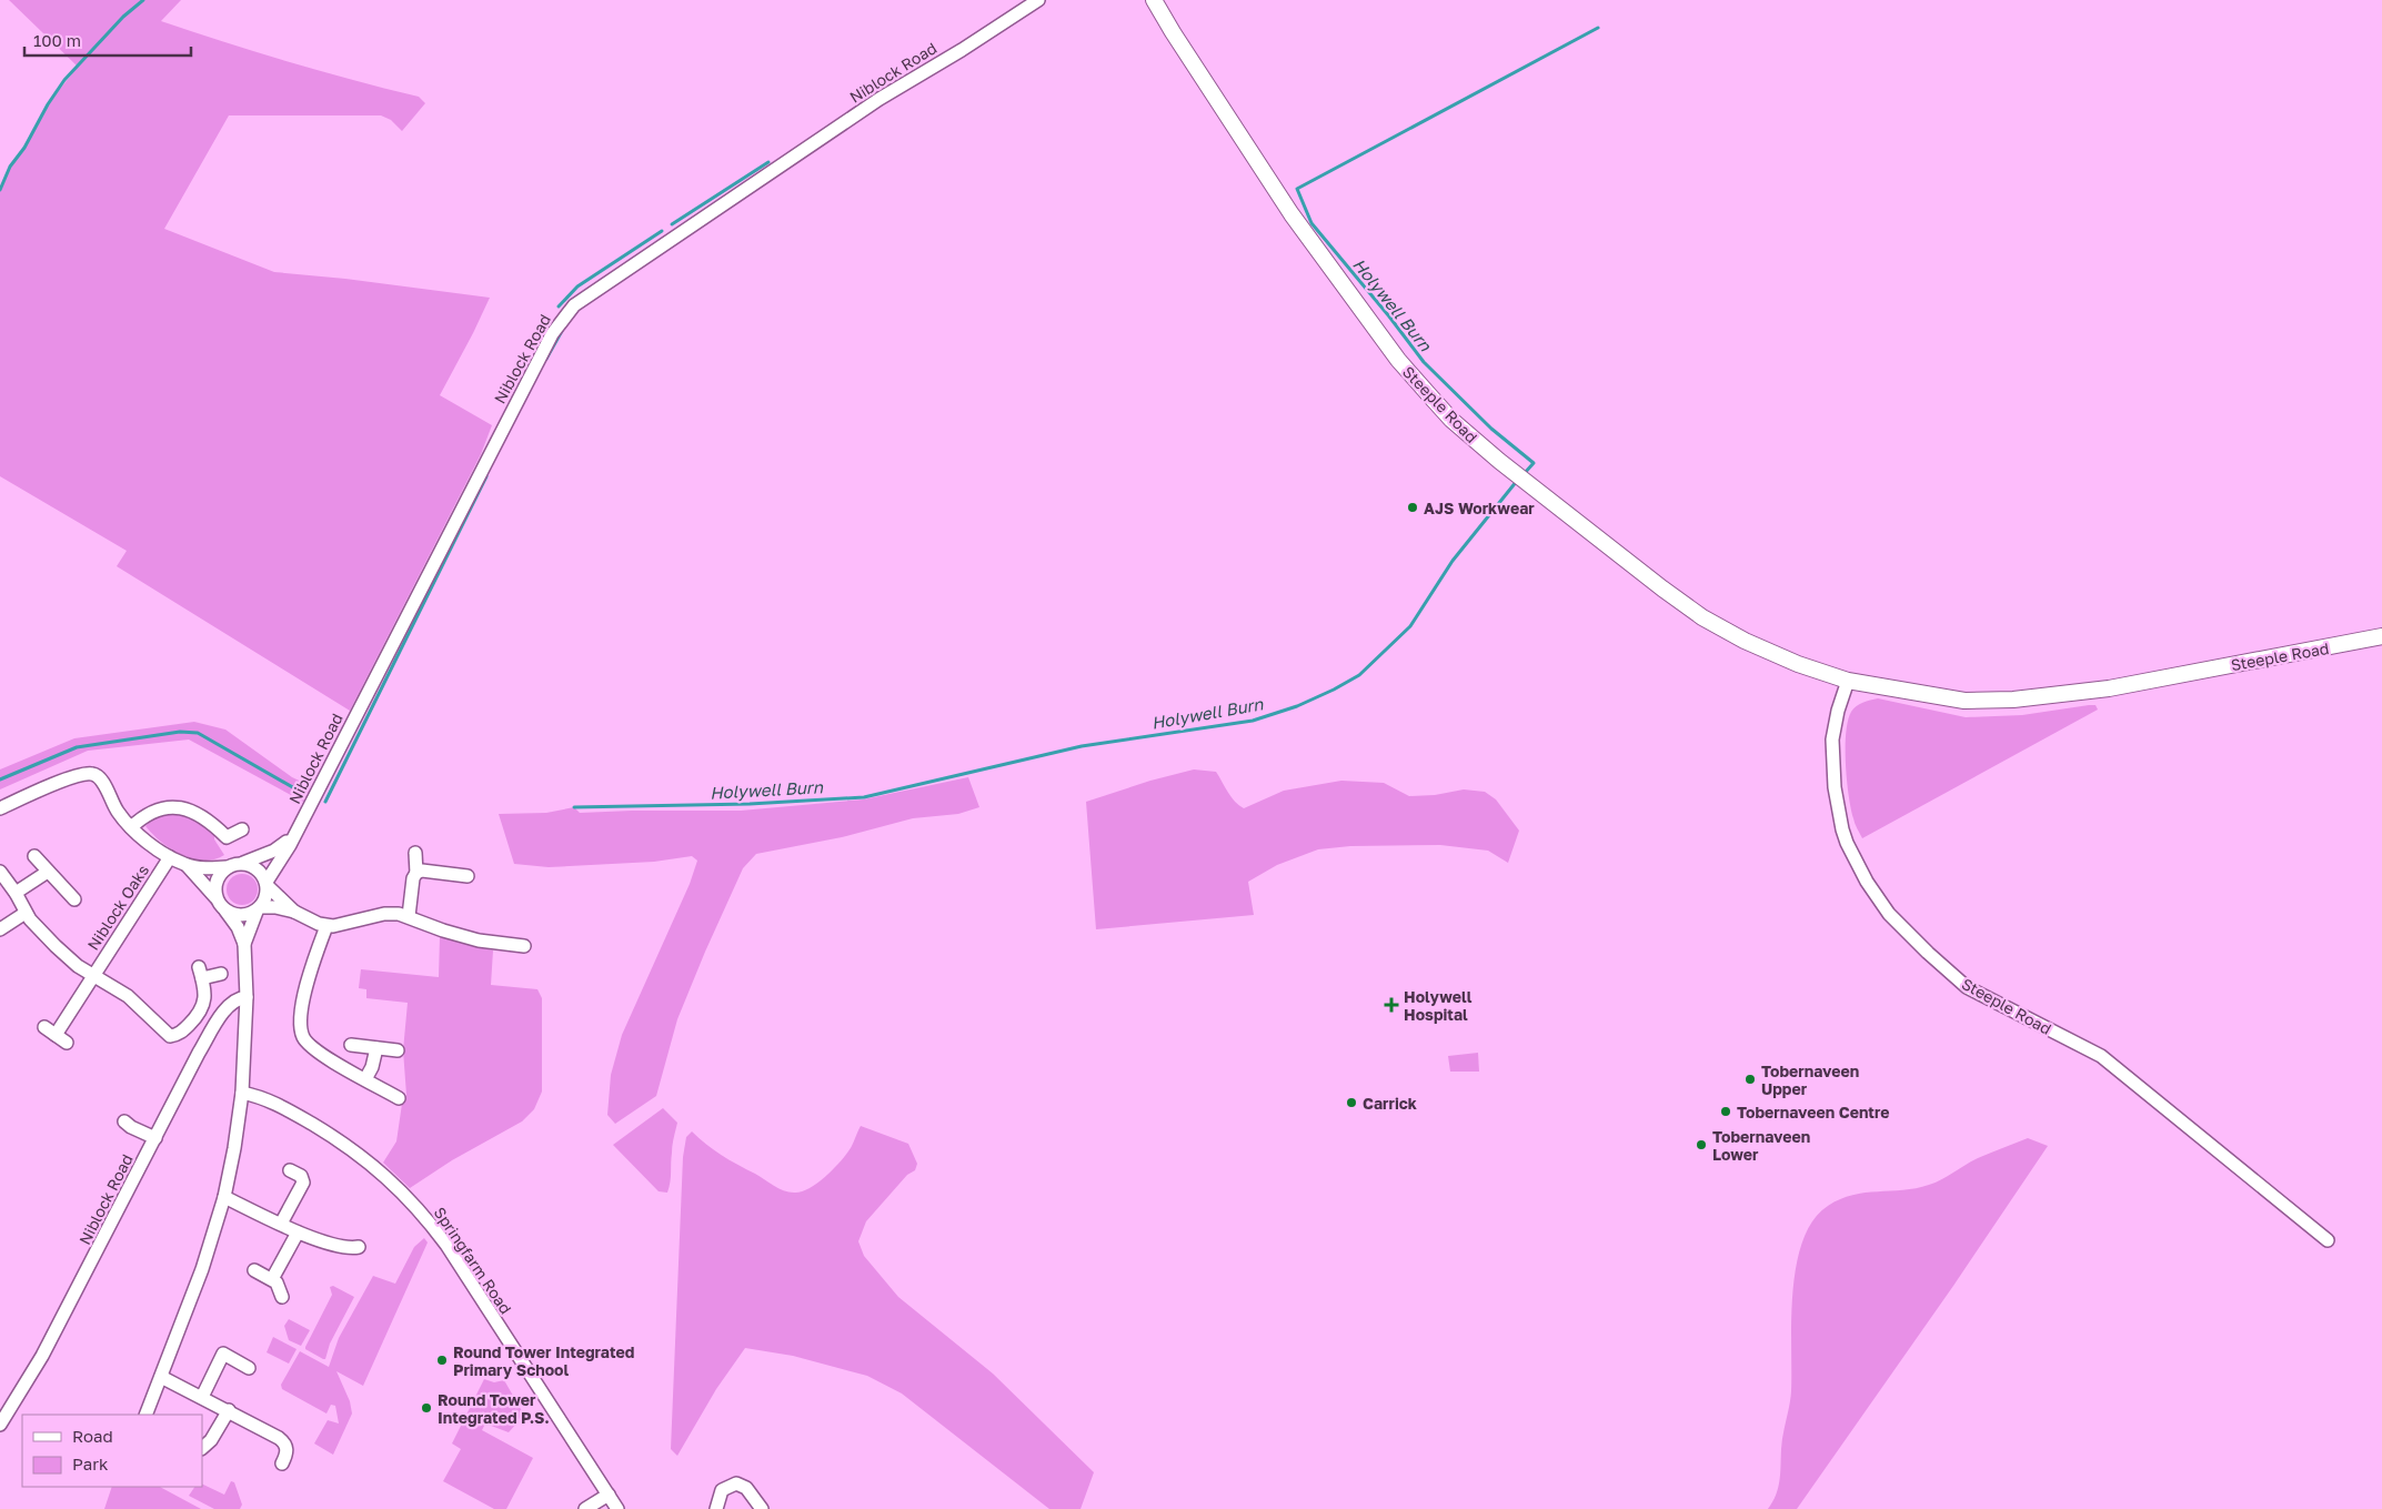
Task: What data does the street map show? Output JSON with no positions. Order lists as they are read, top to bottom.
{
  "streets": {
    "street": [
      "Niblock Road",
      "Steeple Road",
      "Niblock Oaks",
      "Springfarm Road"
    ]
  },
  "crossings": [
    ["Niblock Road", "Niblock Oaks"]
  ],
  "water": ["Holywell Burn"],
  "places": {
    "other": [
      "AJS Workwear",
      "Tobernaveen Upper",
      "Carrick",
      "Tobernaveen Centre",
      "Tobernaveen Lower",
      "Round Tower Integrated Primary School",
      "Round Tower Integrated P.S."
    ],
    "health": ["Holywell Hospital"]
  },
  "legend": ["Road", "Park"],
  "scale_bar": "100 m"
}
